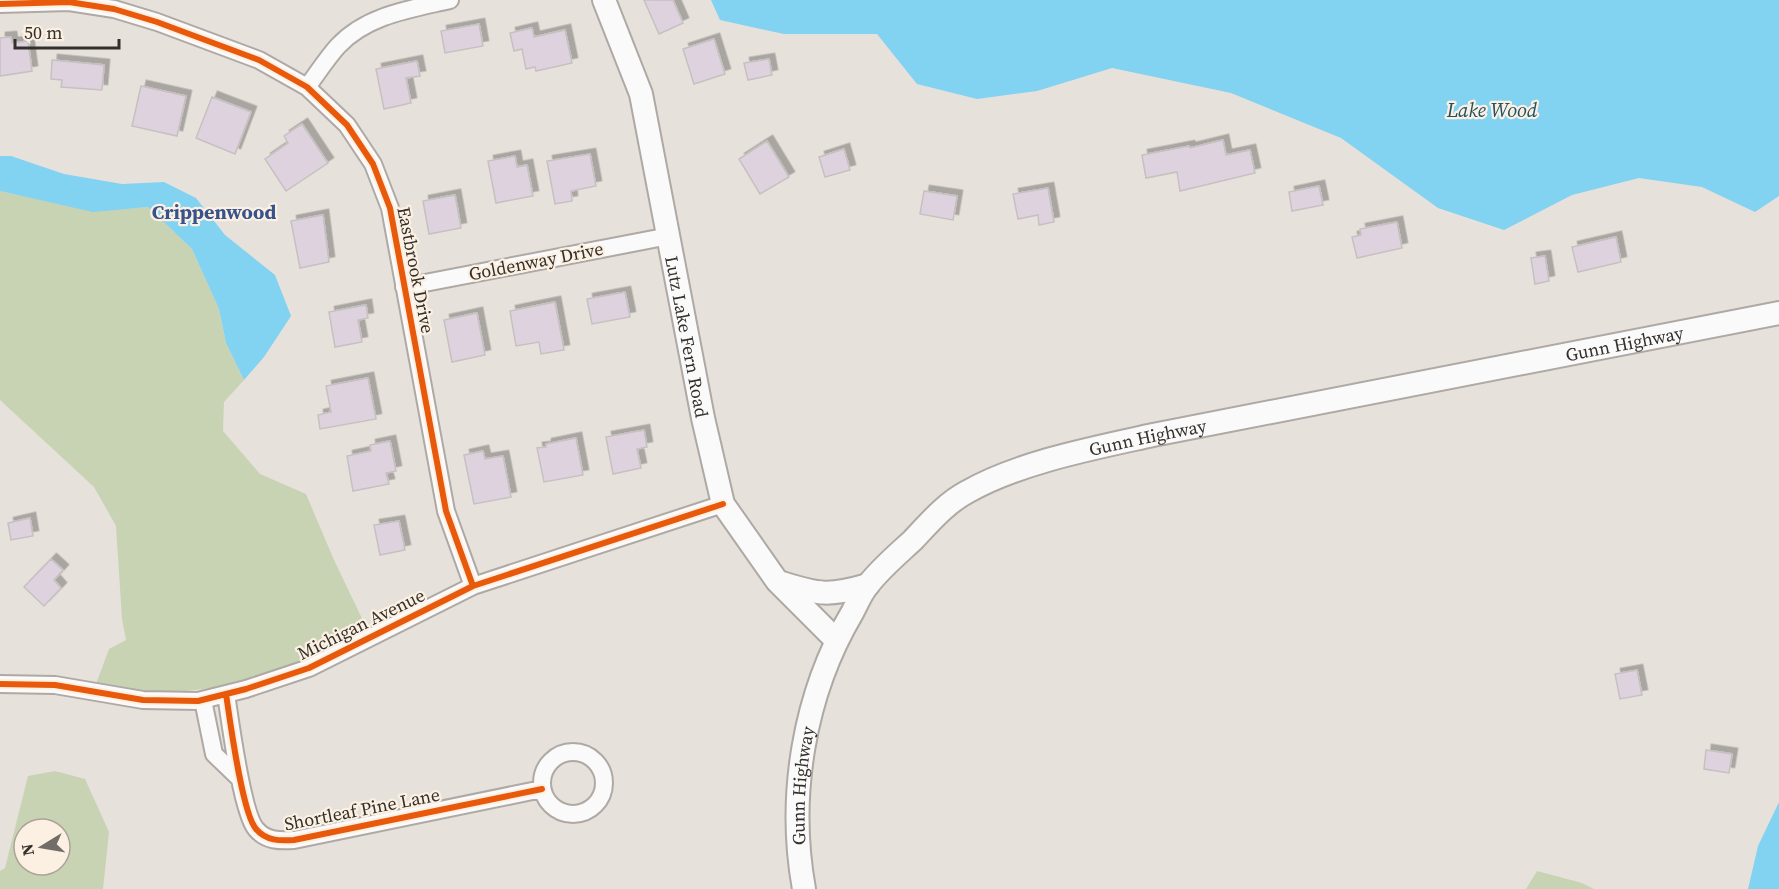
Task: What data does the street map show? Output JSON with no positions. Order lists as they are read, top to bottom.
{
  "streets": {
    "main road": ["Lutz Lake Fern Road", "Gunn Highway"],
    "street": [
      "Goldenway Drive",
      "Eastbrook Drive",
      "Michigan Avenue",
      "Shortleaf Pine Lane"
    ]
  },
  "crossings": [
    ["Goldenway Drive", "Eastbrook Drive"],
    ["Goldenway Drive", "Lutz Lake Fern Road"],
    ["Eastbrook Drive", "Michigan Avenue"],
    ["Lutz Lake Fern Road", "Gunn Highway"],
    ["Lutz Lake Fern Road", "Michigan Avenue"],
    ["Michigan Avenue", "Shortleaf Pine Lane"]
  ],
  "districts": ["Crippenwood"],
  "water": ["Lake Wood"],
  "scale_bar": "50 m",
  "north": "left"
}
